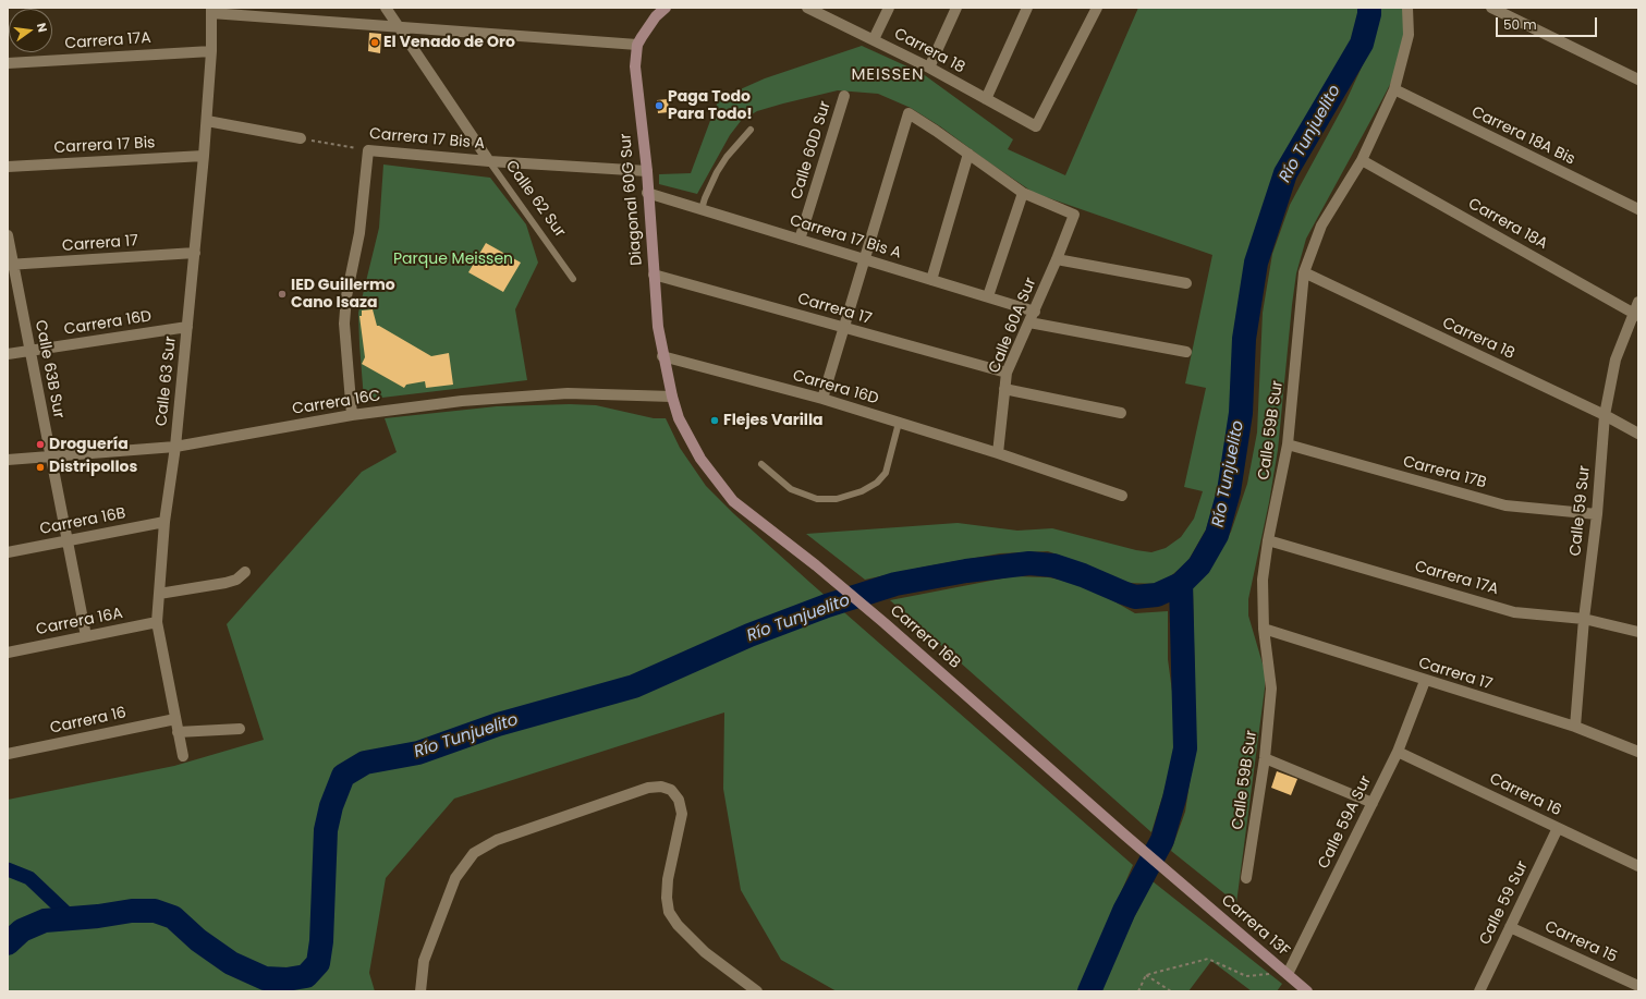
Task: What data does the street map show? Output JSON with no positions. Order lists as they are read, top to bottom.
{
  "streets": {
    "street": [
      "Carrera 17A",
      "Carrera 18",
      "Carrera 18A Bis",
      "Carrera 17 Bis A",
      "Carrera 17 Bis",
      "Calle 60D Sur",
      "Calle 62 Sur",
      "Diagonal 60G Sur",
      "Carrera 18A",
      "Carrera 17",
      "Carrera 16D",
      "Calle 60A Sur",
      "Calle 63B Sur",
      "Calle 63 Sur",
      "Carrera 16C",
      "Calle 59B Sur",
      "Carrera 17B",
      "Calle 59 Sur",
      "Carrera 16B",
      "Carrera 16A",
      "Carrera 16",
      "Calle 59A Sur",
      "Carrera 13F",
      "Carrera 15"
    ]
  },
  "crossings": [
    ["Carrera 17A", "Calle 63 Sur"],
    ["Carrera 17A", "Calle 59B Sur"],
    ["Carrera 17A", "Calle 59 Sur"],
    ["Carrera 18", "Calle 59B Sur"],
    ["Carrera 18", "Calle 59 Sur"],
    ["Carrera 18A Bis", "Calle 59B Sur"],
    ["Carrera 17 Bis A", "Calle 60D Sur"],
    ["Carrera 17 Bis A", "Calle 62 Sur"],
    ["Carrera 17 Bis A", "Diagonal 60G Sur"],
    ["Carrera 17 Bis A", "Calle 60A Sur"],
    ["Carrera 17 Bis", "Calle 63 Sur"],
    ["Diagonal 60G Sur", "Carrera 17"],
    ["Diagonal 60G Sur", "Carrera 16D"],
    ["Diagonal 60G Sur", "Carrera 16C"],
    ["Diagonal 60G Sur", "Carrera 16B"],
    ["Carrera 18A", "Calle 59B Sur"],
    ["Carrera 18A", "Calle 59 Sur"],
    ["Carrera 17", "Calle 60A Sur"],
    ["Carrera 17", "Calle 63B Sur"],
    ["Carrera 17", "Calle 63 Sur"],
    ["Carrera 17", "Calle 59B Sur"],
    ["Carrera 17", "Calle 59 Sur"],
    ["Carrera 17", "Calle 59A Sur"],
    ["Carrera 16D", "Calle 60A Sur"],
    ["Carrera 16D", "Calle 63B Sur"],
    ["Carrera 16D", "Calle 63 Sur"],
    ["Calle 63B Sur", "Carrera 16C"],
    ["Calle 63B Sur", "Carrera 16B"],
    ["Calle 63B Sur", "Carrera 16A"],
    ["Calle 63 Sur", "Carrera 16C"],
    ["Calle 63 Sur", "Carrera 16B"],
    ["Calle 63 Sur", "Carrera 16A"],
    ["Calle 63 Sur", "Carrera 16"],
    ["Carrera 16C", "Carrera 16B"],
    ["Calle 59B Sur", "Carrera 17B"],
    ["Carrera 17B", "Calle 59 Sur"],
    ["Calle 59 Sur", "Carrera 16"],
    ["Calle 59 Sur", "Carrera 15"],
    ["Carrera 16B", "Carrera 13F"],
    ["Carrera 16", "Calle 59A Sur"],
    ["Calle 59A Sur", "Carrera 13F"]
  ],
  "districts": ["MEISSEN"],
  "water": ["Río Tunjuelito"],
  "parks": ["Parque Meissen"],
  "places": [
    "El Venado de Oro",
    "Paga Todo Para Todo!",
    "IED Guillermo Cano Isaza",
    "Flejes Varilla",
    "Droguería",
    "Distripollos"
  ],
  "scale_bar": "50 m",
  "north": "right"
}
